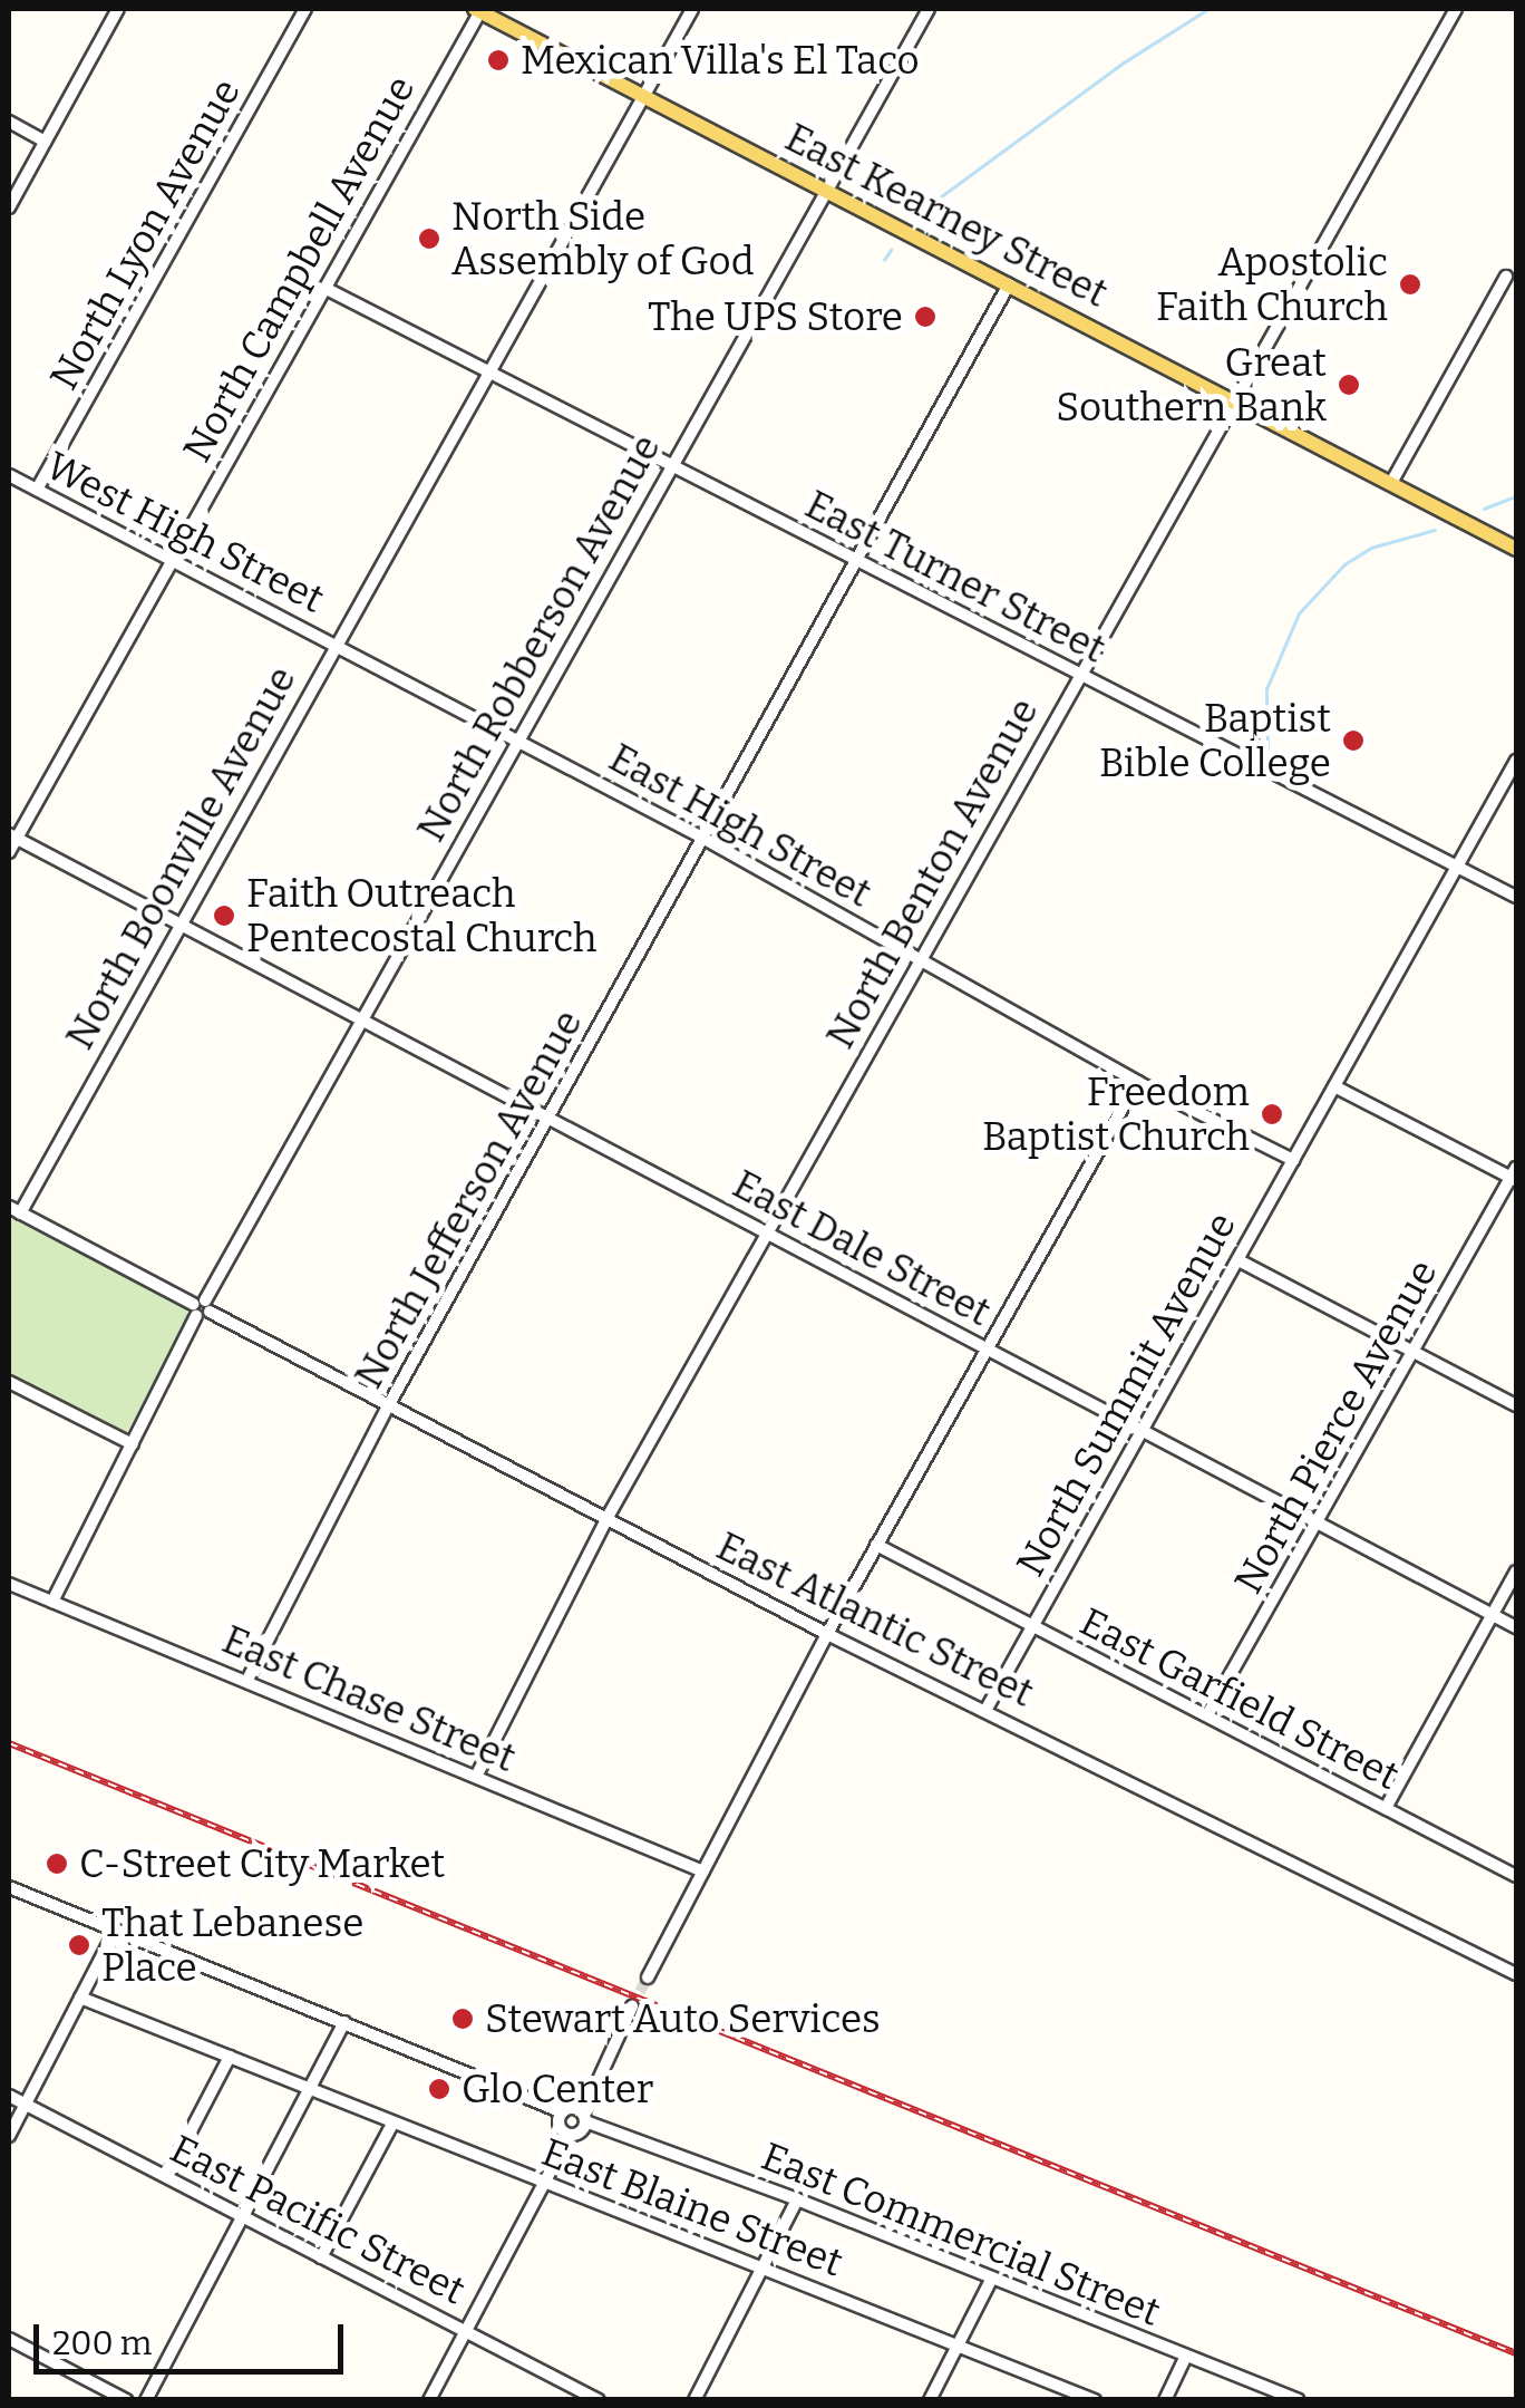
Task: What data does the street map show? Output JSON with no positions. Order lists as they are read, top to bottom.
{
  "streets": {
    "main road": ["East Kearney Street"],
    "street": [
      "North Lyon Avenue",
      "North Campbell Avenue",
      "West High Street",
      "East Turner Street",
      "North Robberson Avenue",
      "East High Street",
      "North Boonville Avenue",
      "North Benton Avenue",
      "North Jefferson Avenue",
      "East Dale Street",
      "North Summit Avenue",
      "North Pierce Avenue",
      "East Atlantic Street",
      "East Chase Street",
      "East Garfield Street",
      "East Blaine Street",
      "East Pacific Street",
      "East Commercial Street"
    ]
  },
  "crossings": [
    ["East Kearney Street", "North Campbell Avenue"],
    ["East Kearney Street", "North Robberson Avenue"],
    ["East Kearney Street", "North Boonville Avenue"],
    ["East Kearney Street", "North Benton Avenue"],
    ["East Kearney Street", "North Jefferson Avenue"],
    ["North Lyon Avenue", "West High Street"],
    ["North Campbell Avenue", "West High Street"],
    ["North Campbell Avenue", "East Turner Street"],
    ["North Campbell Avenue", "East Dale Street"],
    ["West High Street", "East High Street"],
    ["West High Street", "North Boonville Avenue"],
    ["East Turner Street", "North Robberson Avenue"],
    ["East Turner Street", "North Boonville Avenue"],
    ["East Turner Street", "North Benton Avenue"],
    ["East Turner Street", "North Jefferson Avenue"],
    ["East Turner Street", "North Summit Avenue"],
    ["North Robberson Avenue", "East High Street"],
    ["North Robberson Avenue", "East Dale Street"],
    ["North Robberson Avenue", "East Atlantic Street"],
    ["North Robberson Avenue", "East Chase Street"],
    ["East High Street", "North Boonville Avenue"],
    ["East High Street", "North Benton Avenue"],
    ["East High Street", "North Jefferson Avenue"],
    ["East High Street", "North Summit Avenue"],
    ["North Boonville Avenue", "East Dale Street"],
    ["North Boonville Avenue", "East Atlantic Street"],
    ["North Benton Avenue", "East Dale Street"],
    ["North Benton Avenue", "East Atlantic Street"],
    ["North Benton Avenue", "East Chase Street"],
    ["North Jefferson Avenue", "East Dale Street"],
    ["North Jefferson Avenue", "East Atlantic Street"],
    ["North Jefferson Avenue", "East Chase Street"],
    ["East Dale Street", "North Summit Avenue"],
    ["East Dale Street", "North Pierce Avenue"],
    ["North Summit Avenue", "East Atlantic Street"],
    ["North Summit Avenue", "East Garfield Street"],
    ["North Pierce Avenue", "East Garfield Street"]
  ],
  "places": [
    "Mexican Villa's El Taco",
    "North Side Assembly of God",
    "Apostolic Faith Church",
    "The UPS Store",
    "Great Southern Bank",
    "Baptist Bible College",
    "Faith Outreach Pentecostal Church",
    "Freedom Baptist Church",
    "C-Street City Market",
    "That Lebanese Place",
    "Stewart Auto Services",
    "Glo Center"
  ],
  "scale_bar": "200 m"
}
